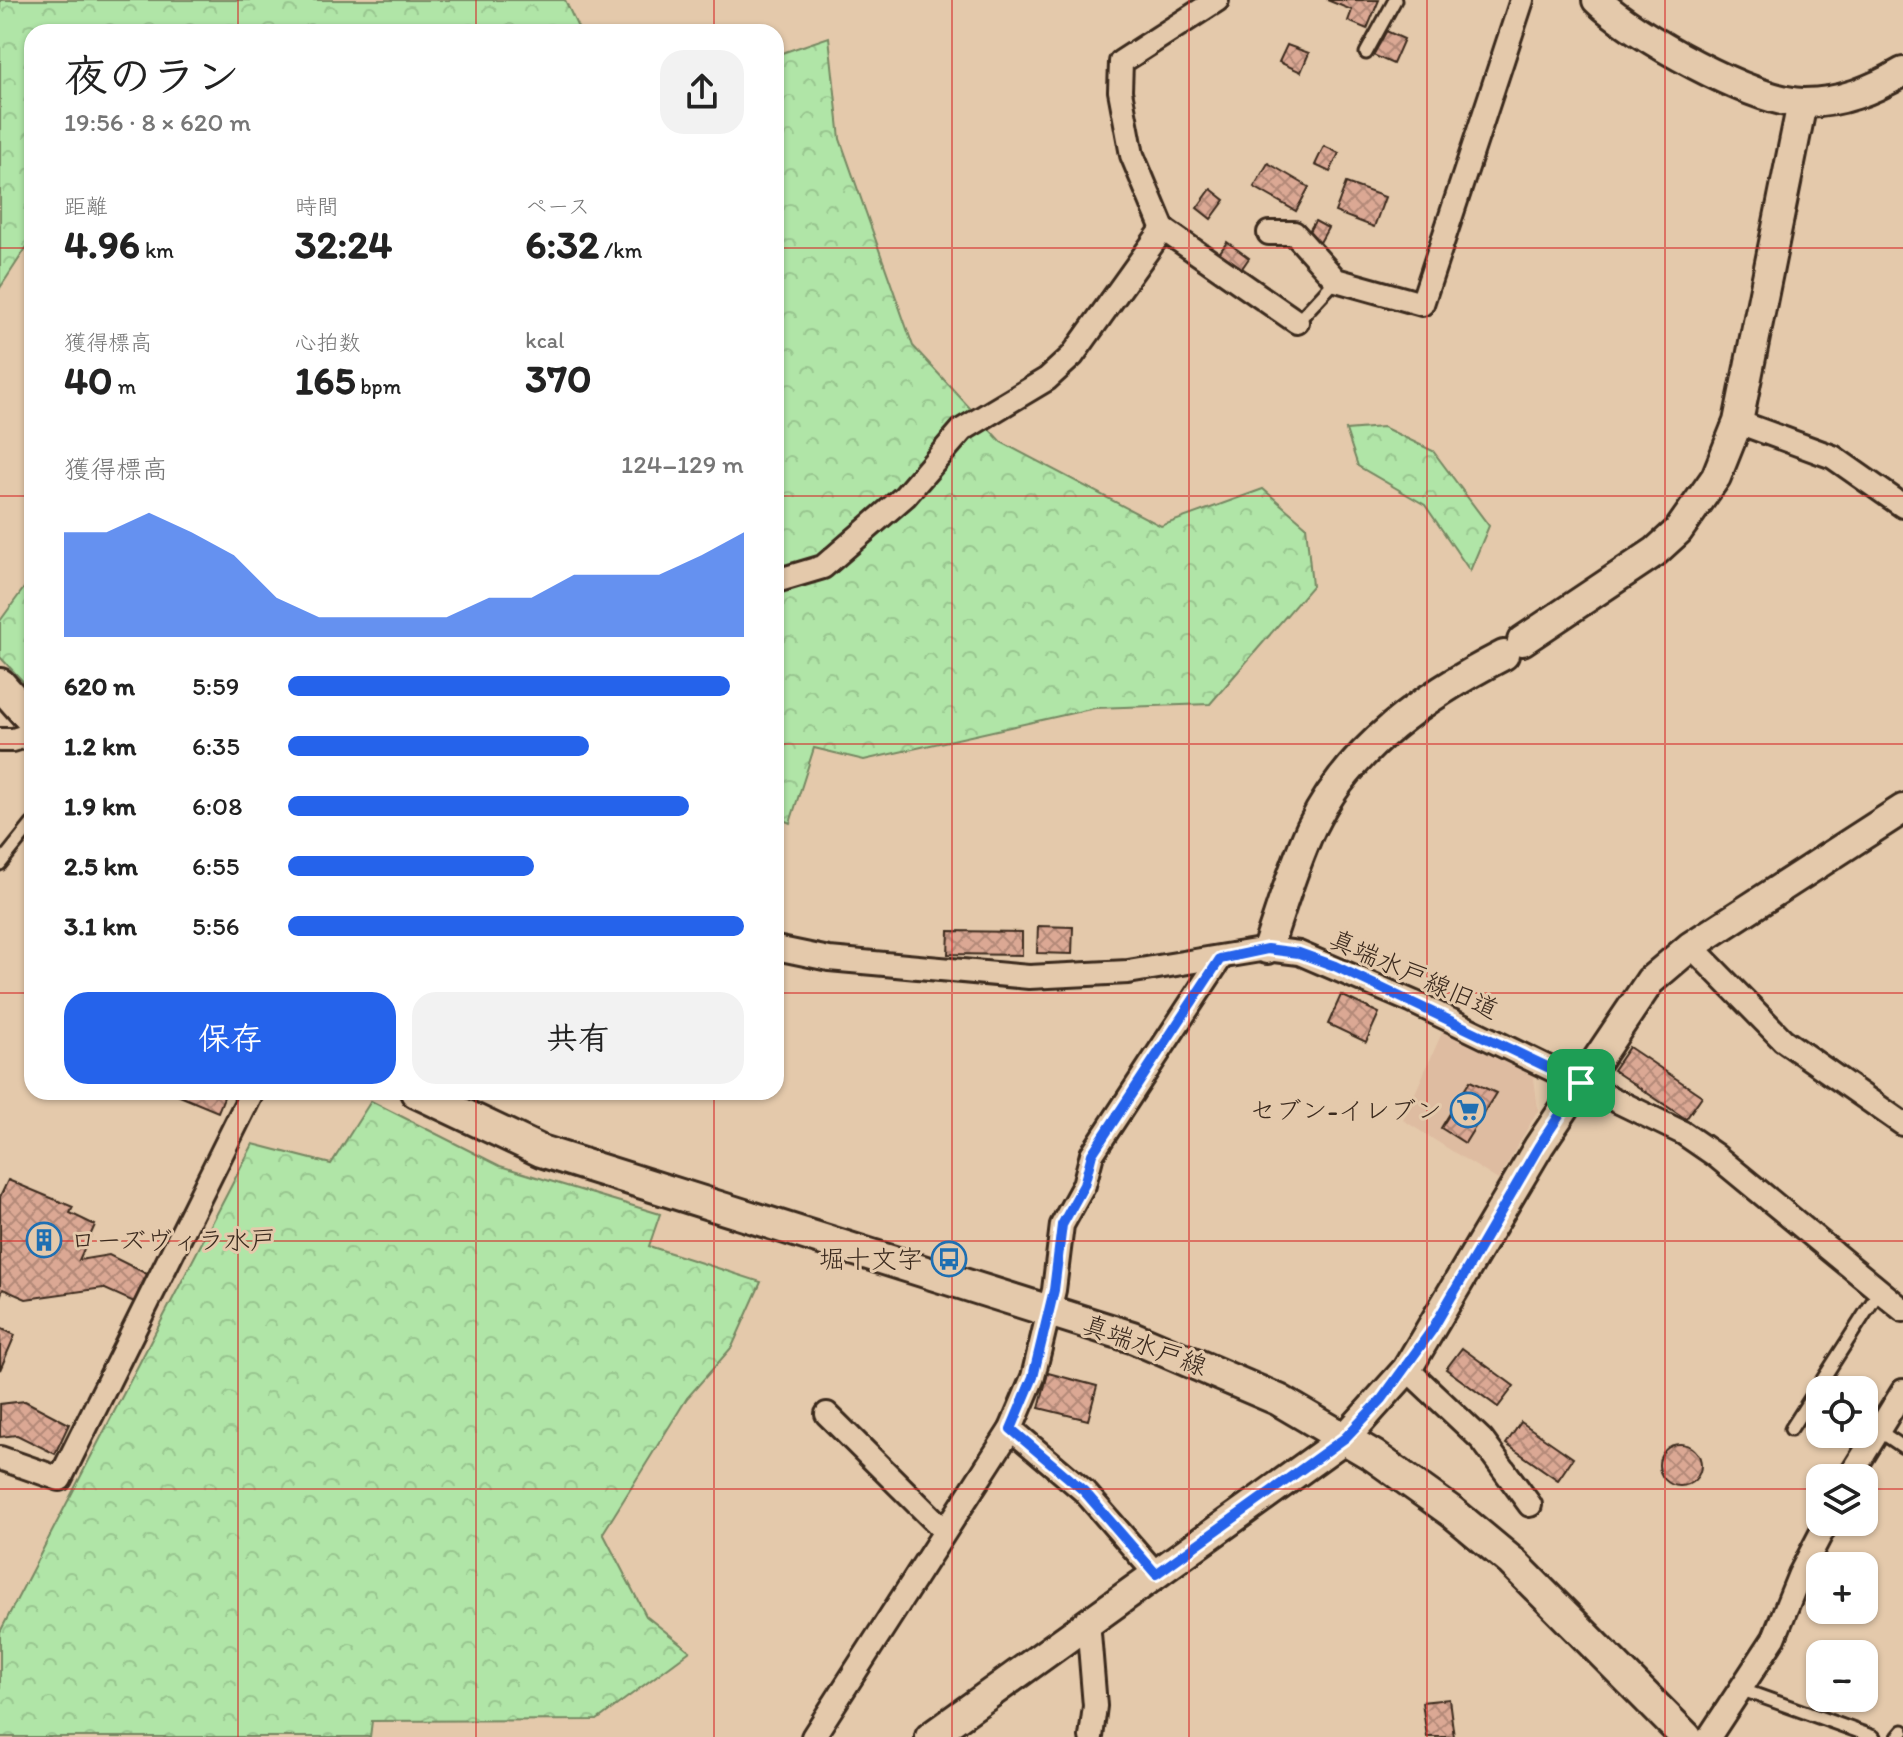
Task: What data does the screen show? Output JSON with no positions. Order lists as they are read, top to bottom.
{
  "streets": {
    "main road": ["真端水戸線"],
    "street": ["真端水戸線旧道"]
  },
  "places": {
    "supermarket": ["セブン-イレブン"],
    "building": ["ローズヴィラ水戸"],
    "bus stop": ["堀十文字"]
  },
  "page": {
    "heading": ["夜のラン", "19:56 · 8 × 620 m"],
    "stats": [
      ["距離", "4.96 km"],
      ["時間", "32:24"],
      ["ペース", "6:32 /km"],
      ["獲得標高", "40 m"],
      ["心拍数", "165 bpm"],
      ["kcal", "370"]
    ],
    "chart": ["獲得標高", "124–129 m"],
    "list": [
      {
        "name": "620 m",
        "note": "5:59"
      },
      {
        "name": "1.2 km",
        "note": "6:35"
      },
      {
        "name": "1.9 km",
        "note": "6:08"
      },
      {
        "name": "2.5 km",
        "note": "6:55"
      },
      {
        "name": "3.1 km",
        "note": "5:56"
      }
    ],
    "buttons": ["保存", "共有"],
    "map_buttons": ["+", "−"]
  }
}
